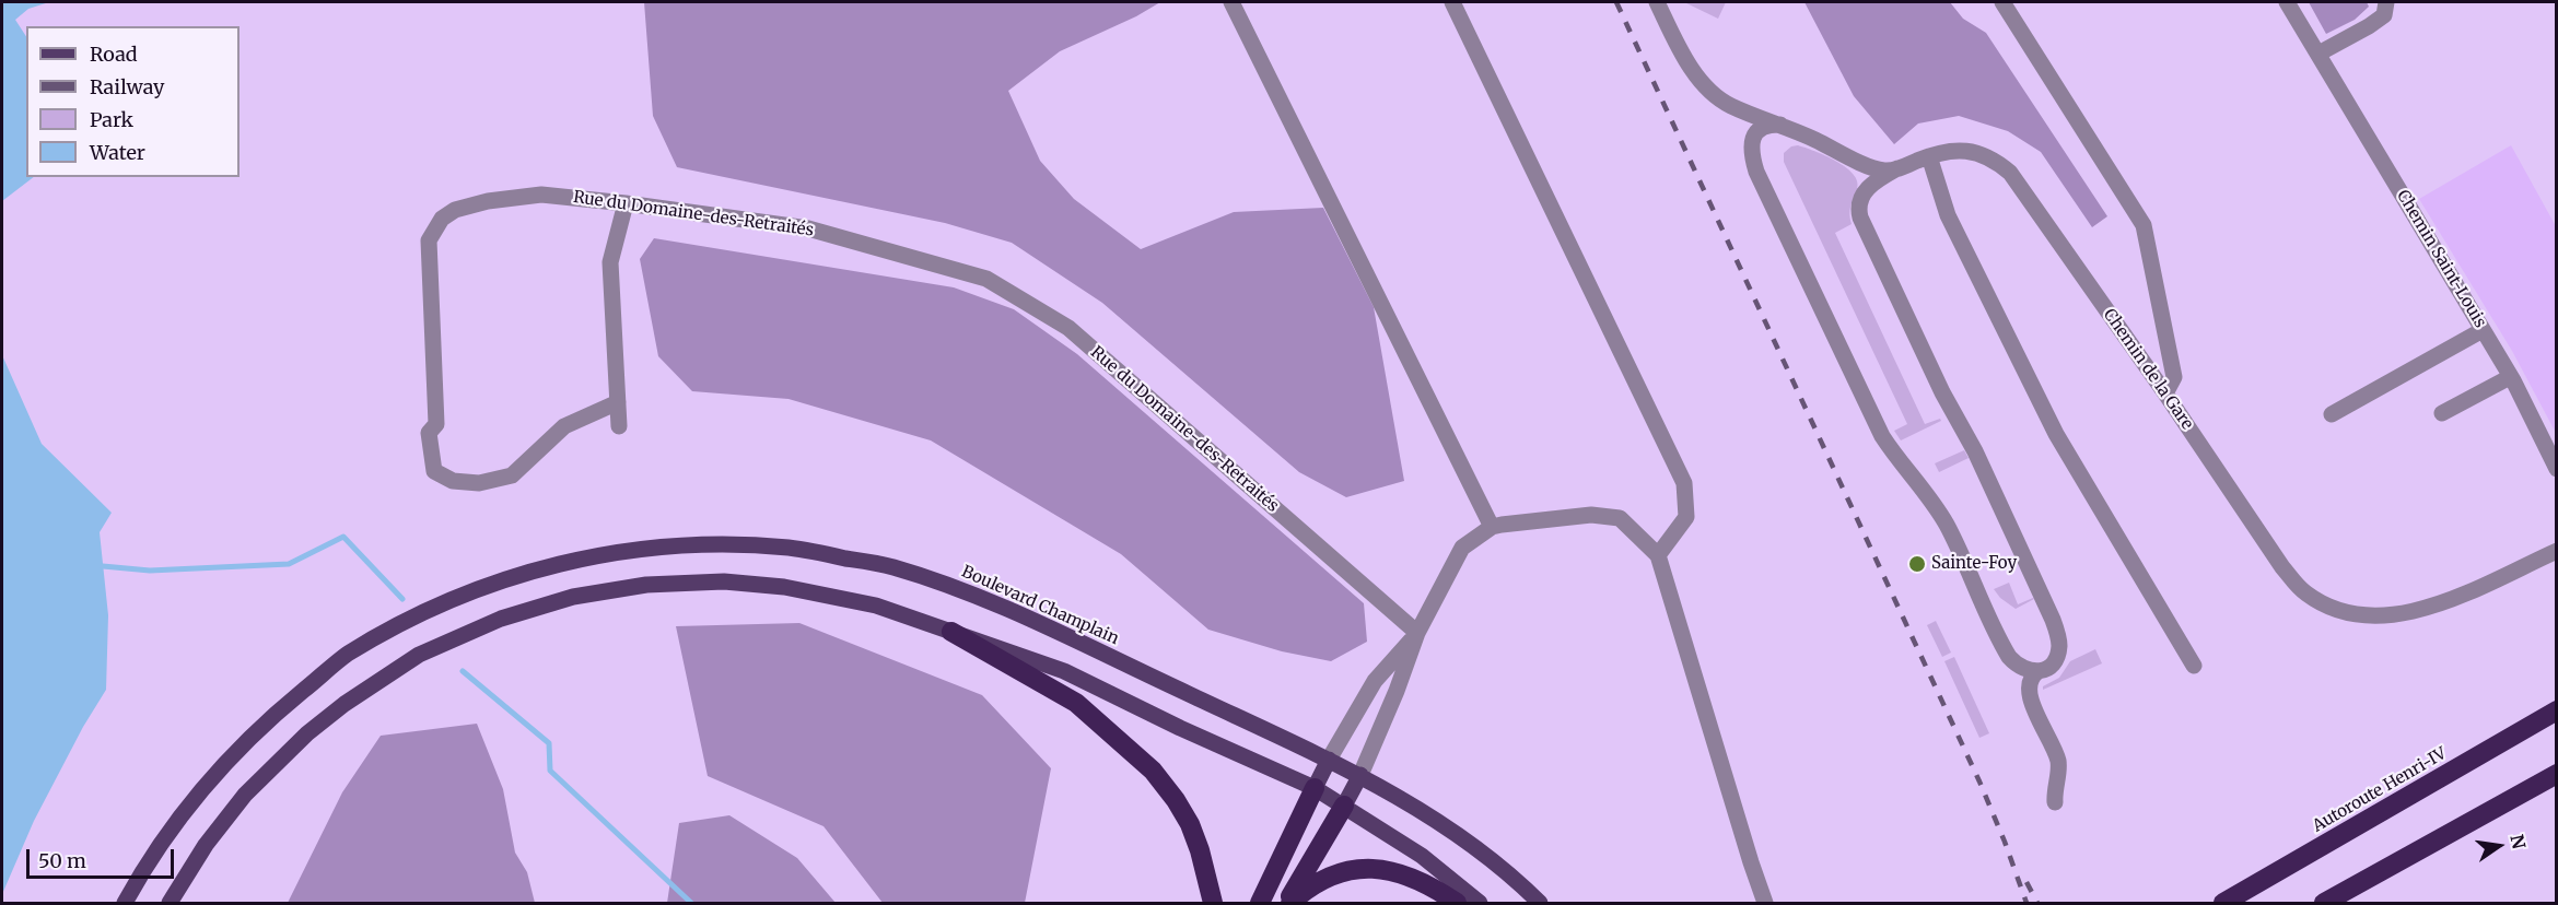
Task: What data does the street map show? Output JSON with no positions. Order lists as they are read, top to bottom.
{
  "streets": {
    "highway": ["Autoroute Henri-IV"],
    "main road": ["Boulevard Champlain"],
    "street": ["Rue du Domaine-des-Retraités", "Chemin Saint-Louis", "Chemin de la Gare"]
  },
  "places": ["Sainte-Foy"],
  "legend": [
    "Road",
    "Railway",
    "Park",
    "Water"
  ],
  "scale_bar": "50 m",
  "north": "right"
}
